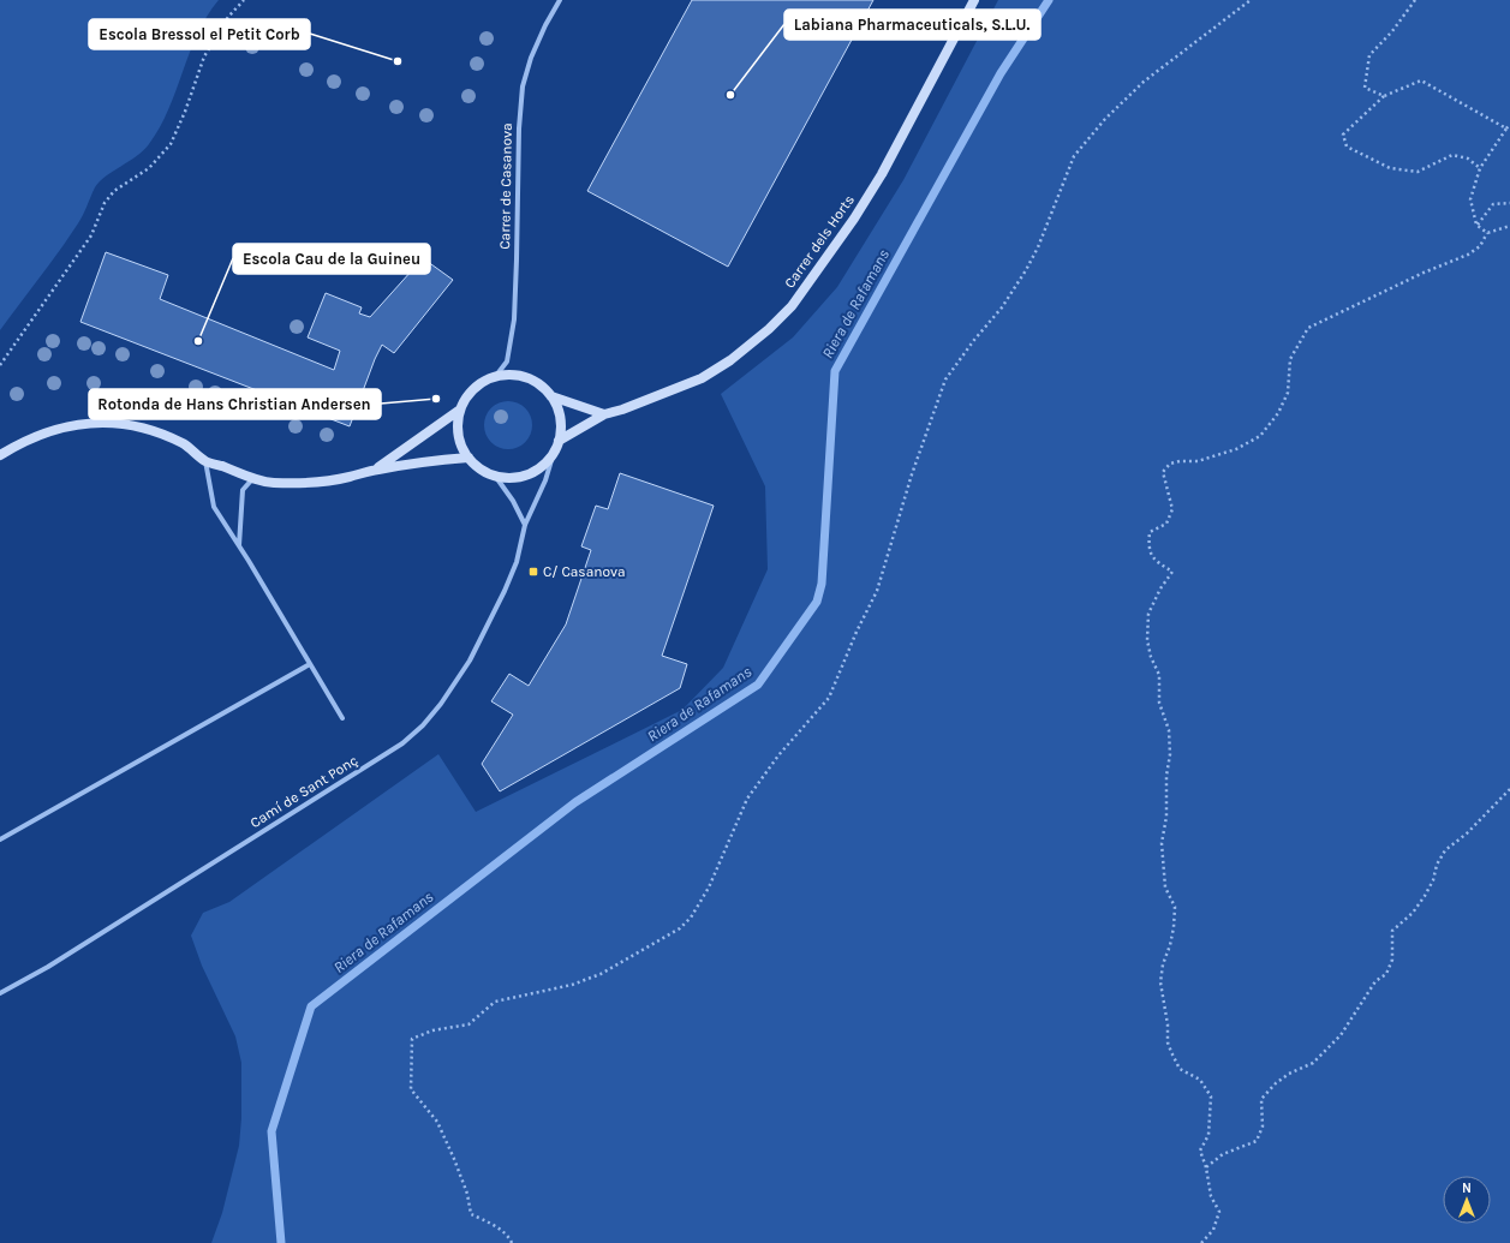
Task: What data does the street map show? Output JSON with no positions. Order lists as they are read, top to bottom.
{
  "streets": {
    "street": ["Carrer de Casanova", "Carrer dels Horts", "Camí de Sant Ponç"]
  },
  "crossings": [
    ["Carrer de Casanova", "Carrer dels Horts"]
  ],
  "water": ["Riera de Rafamans"],
  "places": {
    "other": [
      "Escola Bressol el Petit Corb",
      "Labiana Pharmaceuticals, S.L.U.",
      "Escola Cau de la Guineu",
      "Rotonda de Hans Christian Andersen"
    ],
    "transit": ["C/ Casanova"]
  },
  "north": "top"
}
